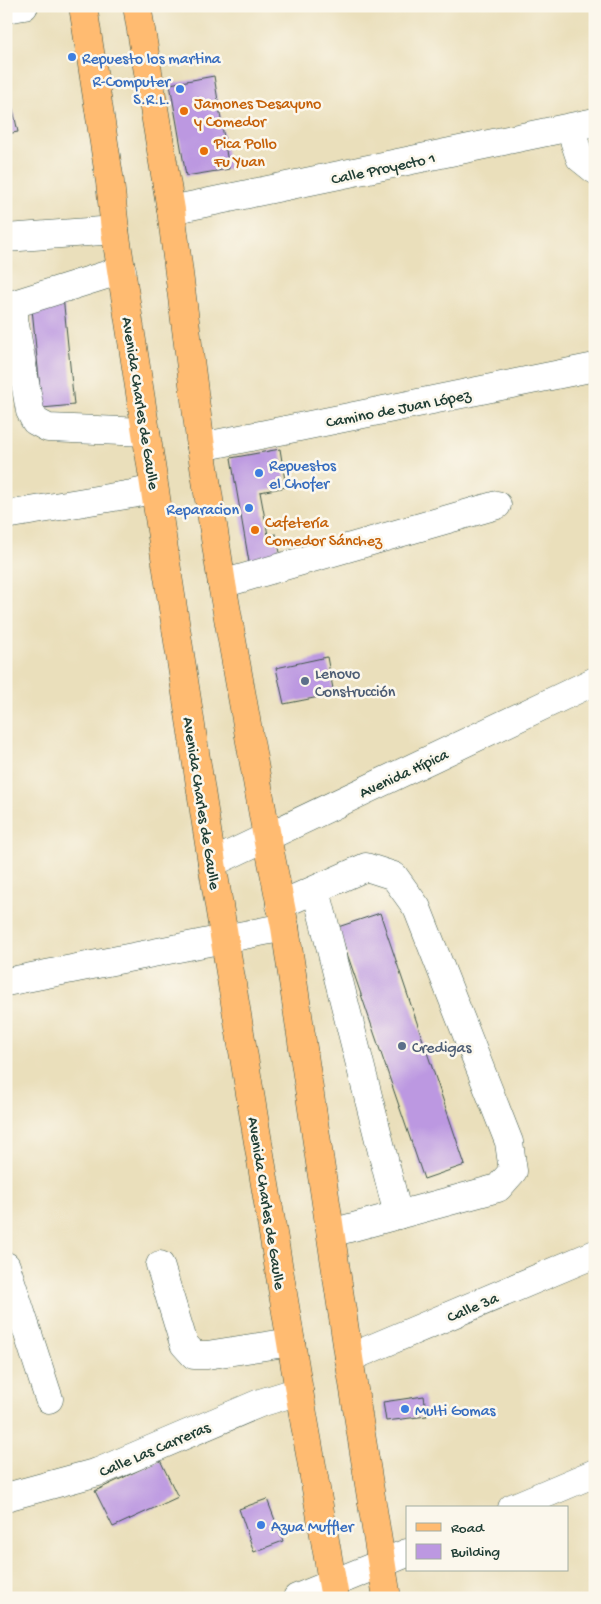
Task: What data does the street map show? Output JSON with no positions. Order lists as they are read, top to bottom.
{
  "streets": {
    "main road": ["Avenida Charles de Gaulle"],
    "street": [
      "Calle Proyecto 1",
      "Camino de Juan López",
      "Avenida Hípica",
      "Calle 3a",
      "Calle Las Carreras"
    ]
  },
  "crossings": [
    ["Avenida Charles de Gaulle", "Avenida Hípica"],
    ["Avenida Charles de Gaulle", "Calle Las Carreras"]
  ],
  "places": [
    "Repuesto los martina",
    "R-Computer S.R.L.",
    "Jamones Desayuno y Comedor",
    "Pica Pollo Fu Yuan",
    "Repuestos el Chofer",
    "Reparacion",
    "Cafetería Comedor Sánchez",
    "Lenovo Construcción",
    "Credigas",
    "Multi Gomas",
    "Azua Muffler"
  ],
  "legend": ["Road", "Building"]
}
